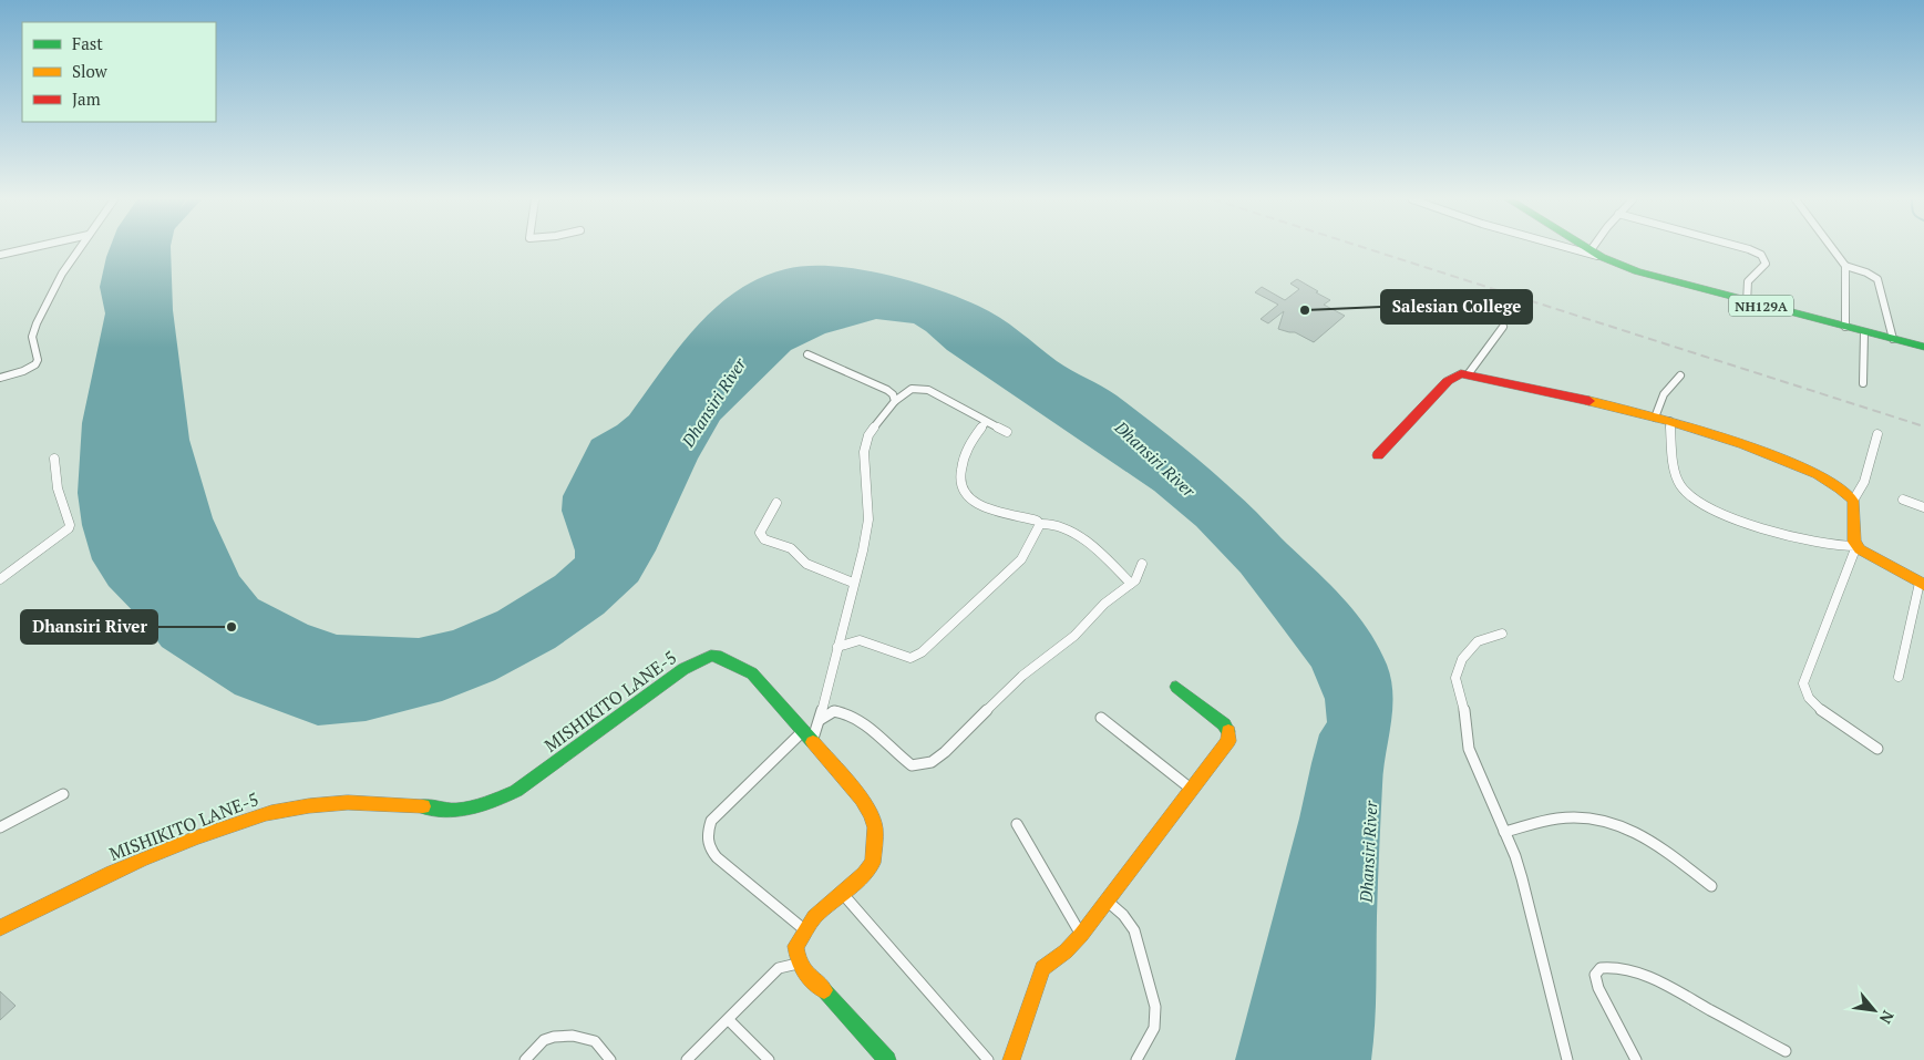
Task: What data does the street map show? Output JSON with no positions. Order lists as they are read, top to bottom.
{
  "streets": {
    "main road": ["NH129A", "MISHIKITO LANE-5"]
  },
  "water": ["Dhansiri River"],
  "places": ["Salesian College", "Dhansiri River"],
  "legend": ["Fast", "Slow", "Jam"],
  "north": "bottom right"
}
